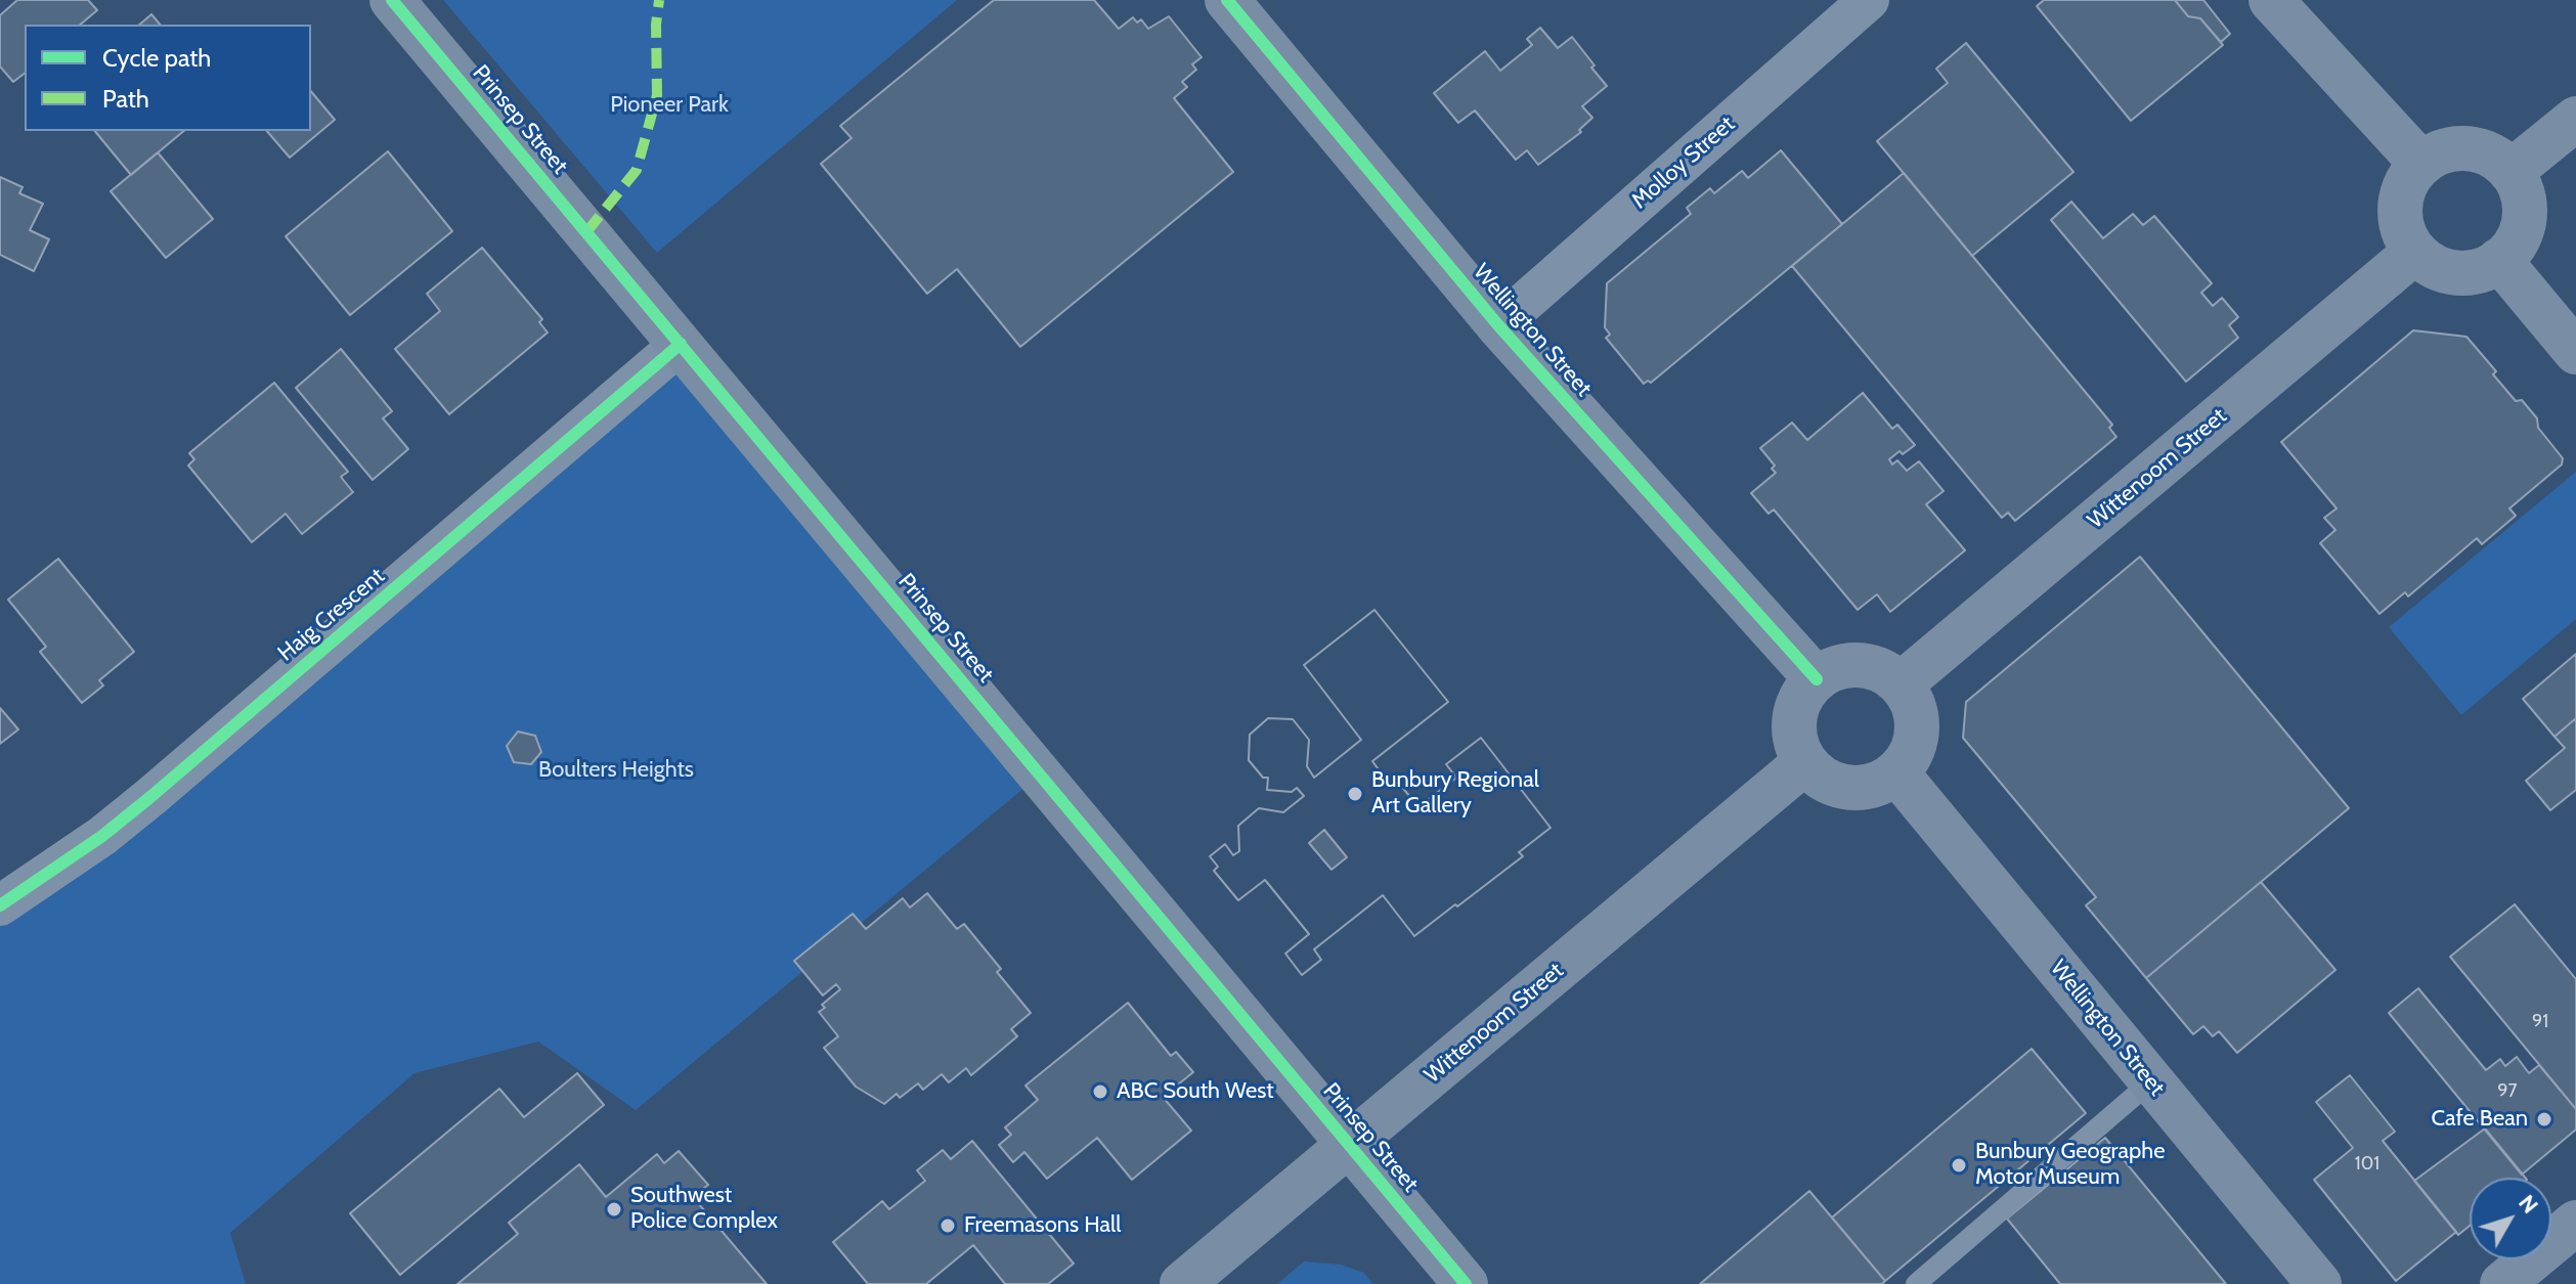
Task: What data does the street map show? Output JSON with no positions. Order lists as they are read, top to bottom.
{
  "streets": {
    "street": [
      "Prinsep Street",
      "Molloy Street",
      "Wellington Street",
      "Wittenoom Street",
      "Haig Crescent"
    ]
  },
  "crossings": [
    ["Prinsep Street", "Wittenoom Street"],
    ["Prinsep Street", "Haig Crescent"],
    ["Molloy Street", "Wellington Street"],
    ["Wellington Street", "Wittenoom Street"]
  ],
  "parks": ["Pioneer Park", "Boulters Heights"],
  "places": [
    "Bunbury Regional Art Gallery",
    "ABC South West",
    "Cafe Bean",
    "Bunbury Geographe Motor Museum",
    "Southwest Police Complex",
    "Freemasons Hall"
  ],
  "house_numbers": ["91", "97", "101"],
  "legend": ["Cycle path", "Path"],
  "north": "top right"
}
